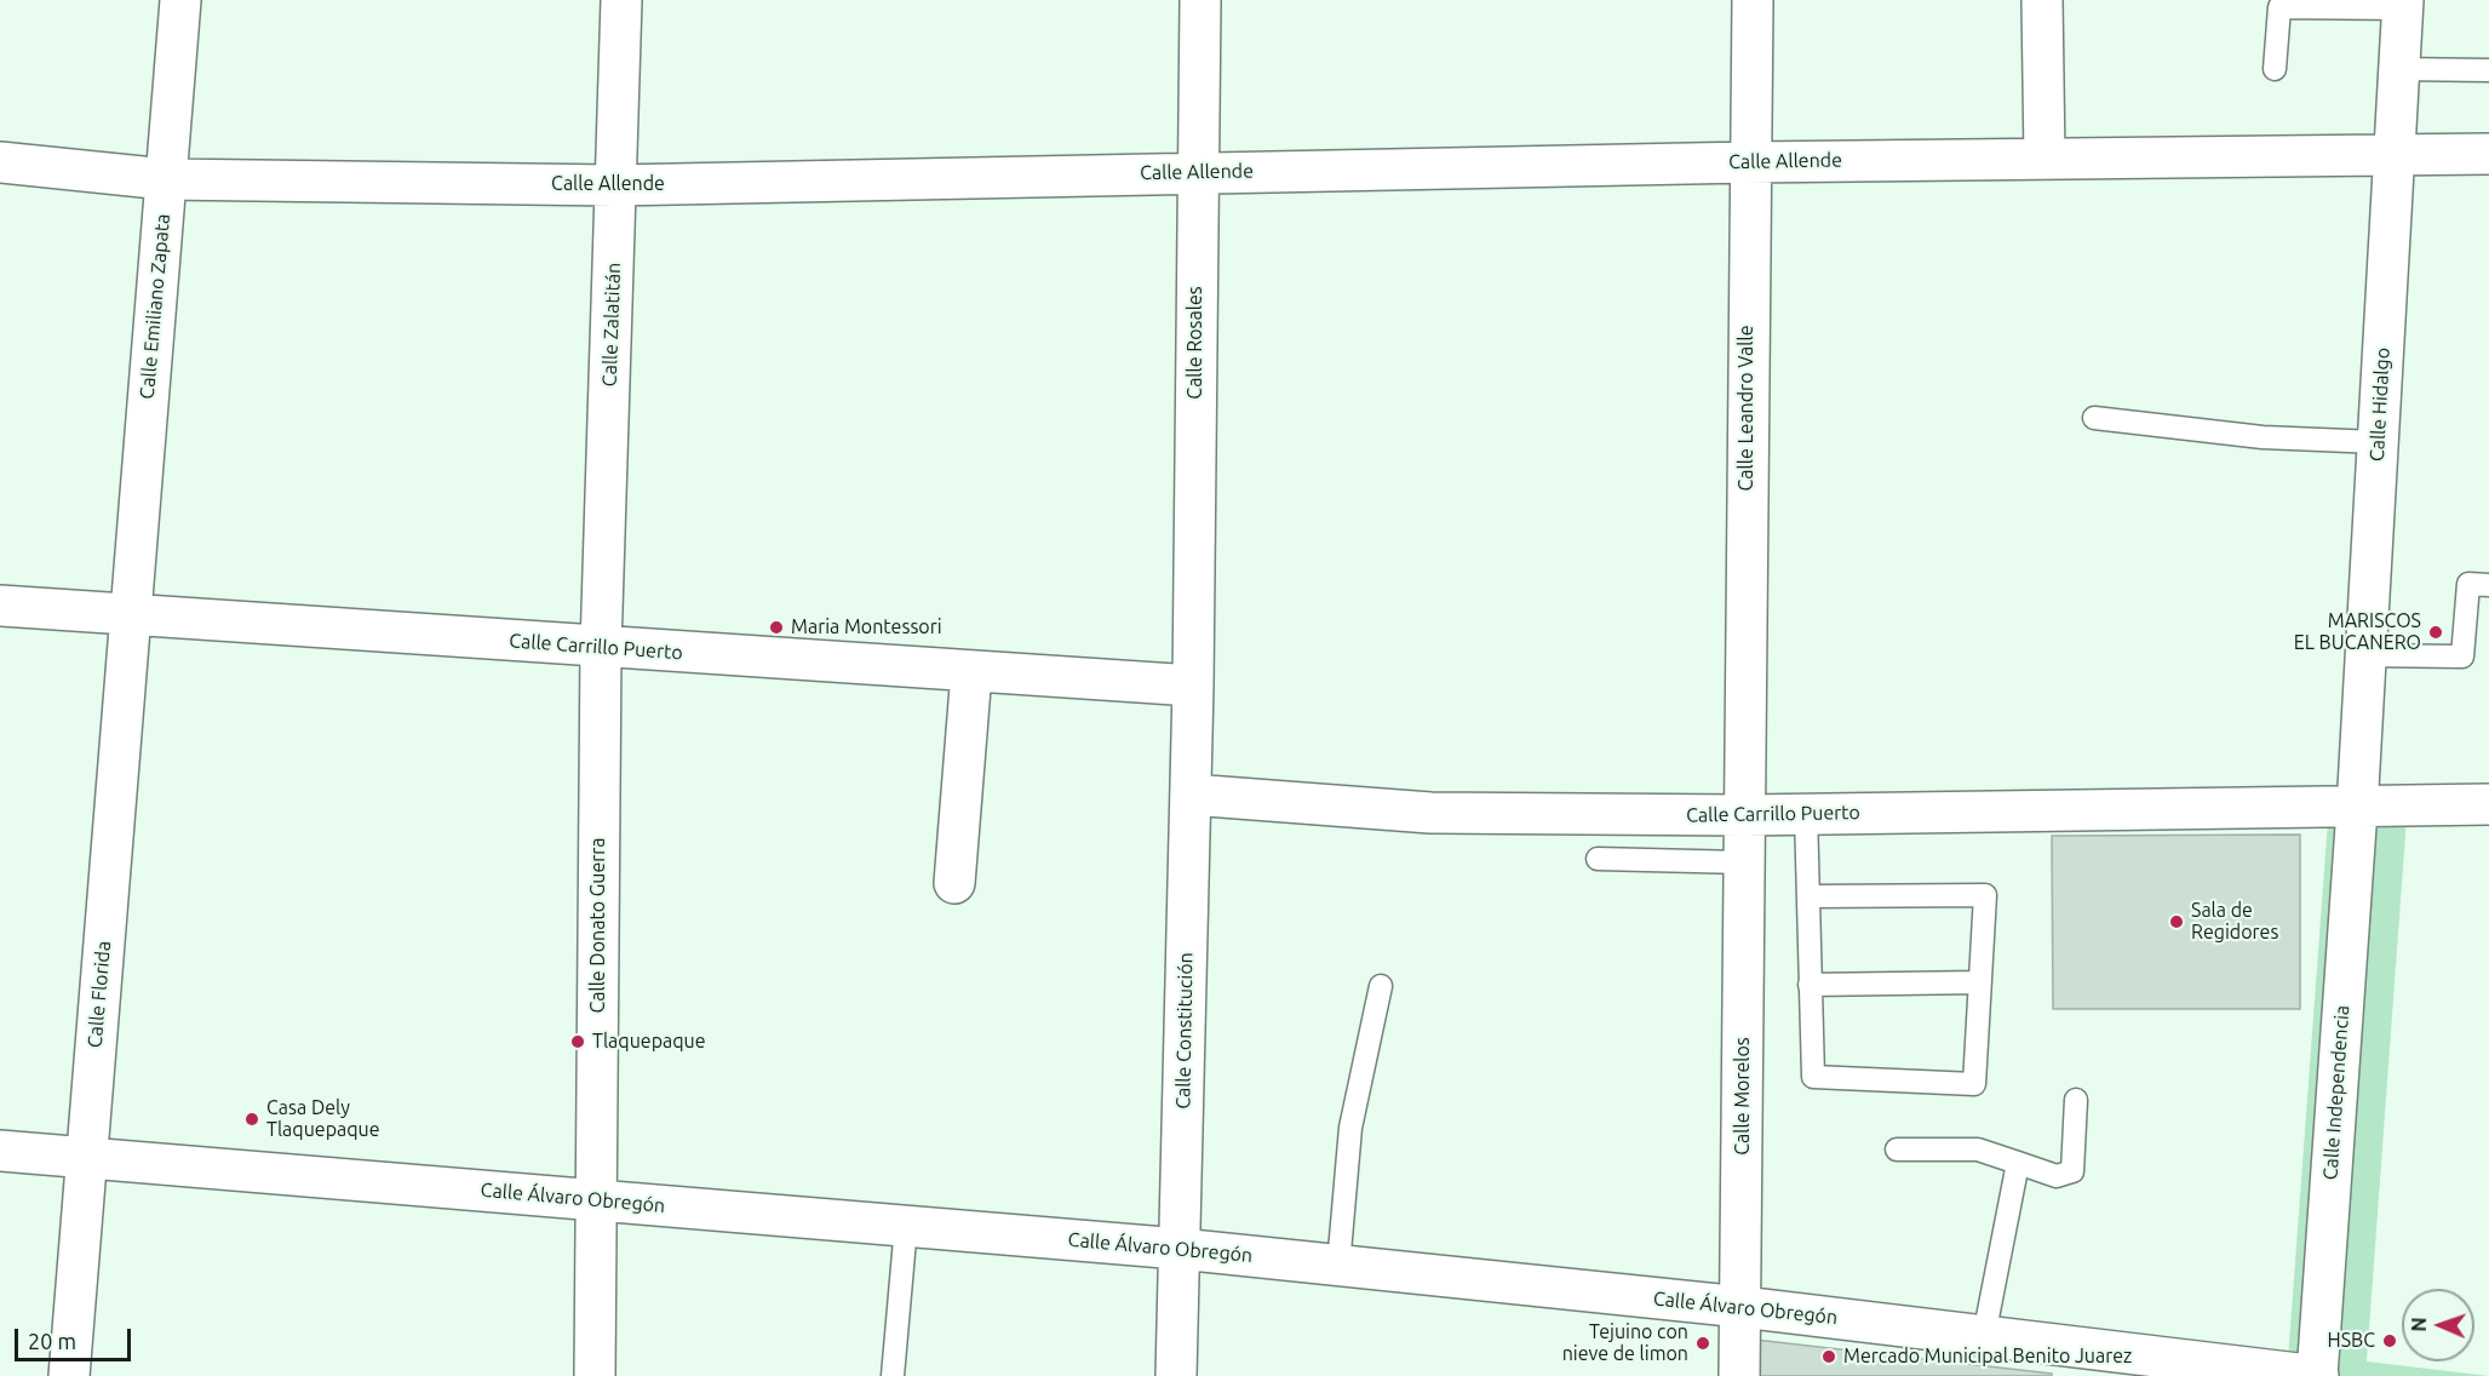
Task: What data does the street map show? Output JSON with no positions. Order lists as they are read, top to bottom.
{
  "streets": {
    "street": [
      "Calle Allende",
      "Calle Emiliano Zapata",
      "Calle Zalatitán",
      "Calle Rosales",
      "Calle Hidalgo",
      "Calle Leandro Valle",
      "Calle Carrillo Puerto",
      "Calle Donato Guerra",
      "Calle Florida",
      "Calle Constitución",
      "Calle Independencia",
      "Calle Morelos",
      "Calle Álvaro Obregón"
    ]
  },
  "crossings": [
    ["Calle Allende", "Calle Emiliano Zapata"],
    ["Calle Allende", "Calle Zalatitán"],
    ["Calle Allende", "Calle Rosales"],
    ["Calle Allende", "Calle Hidalgo"],
    ["Calle Allende", "Calle Leandro Valle"],
    ["Calle Emiliano Zapata", "Calle Carrillo Puerto"],
    ["Calle Emiliano Zapata", "Calle Florida"],
    ["Calle Zalatitán", "Calle Carrillo Puerto"],
    ["Calle Zalatitán", "Calle Donato Guerra"],
    ["Calle Rosales", "Calle Carrillo Puerto"],
    ["Calle Rosales", "Calle Constitución"],
    ["Calle Hidalgo", "Calle Carrillo Puerto"],
    ["Calle Hidalgo", "Calle Independencia"],
    ["Calle Leandro Valle", "Calle Carrillo Puerto"],
    ["Calle Leandro Valle", "Calle Morelos"],
    ["Calle Carrillo Puerto", "Calle Donato Guerra"],
    ["Calle Carrillo Puerto", "Calle Florida"],
    ["Calle Carrillo Puerto", "Calle Constitución"],
    ["Calle Carrillo Puerto", "Calle Independencia"],
    ["Calle Carrillo Puerto", "Calle Morelos"],
    ["Calle Donato Guerra", "Calle Álvaro Obregón"],
    ["Calle Florida", "Calle Álvaro Obregón"],
    ["Calle Constitución", "Calle Álvaro Obregón"],
    ["Calle Independencia", "Calle Álvaro Obregón"],
    ["Calle Morelos", "Calle Álvaro Obregón"]
  ],
  "places": [
    "Maria Montessori",
    "MARISCOS EL BUCANERO",
    "Sala de Regidores",
    "Tlaquepaque",
    "Casa Dely Tlaquepaque",
    "HSBC",
    "Tejuino con nieve de limon",
    "Mercado Municipal Benito Juarez"
  ],
  "scale_bar": "20 m",
  "north": "left"
}
